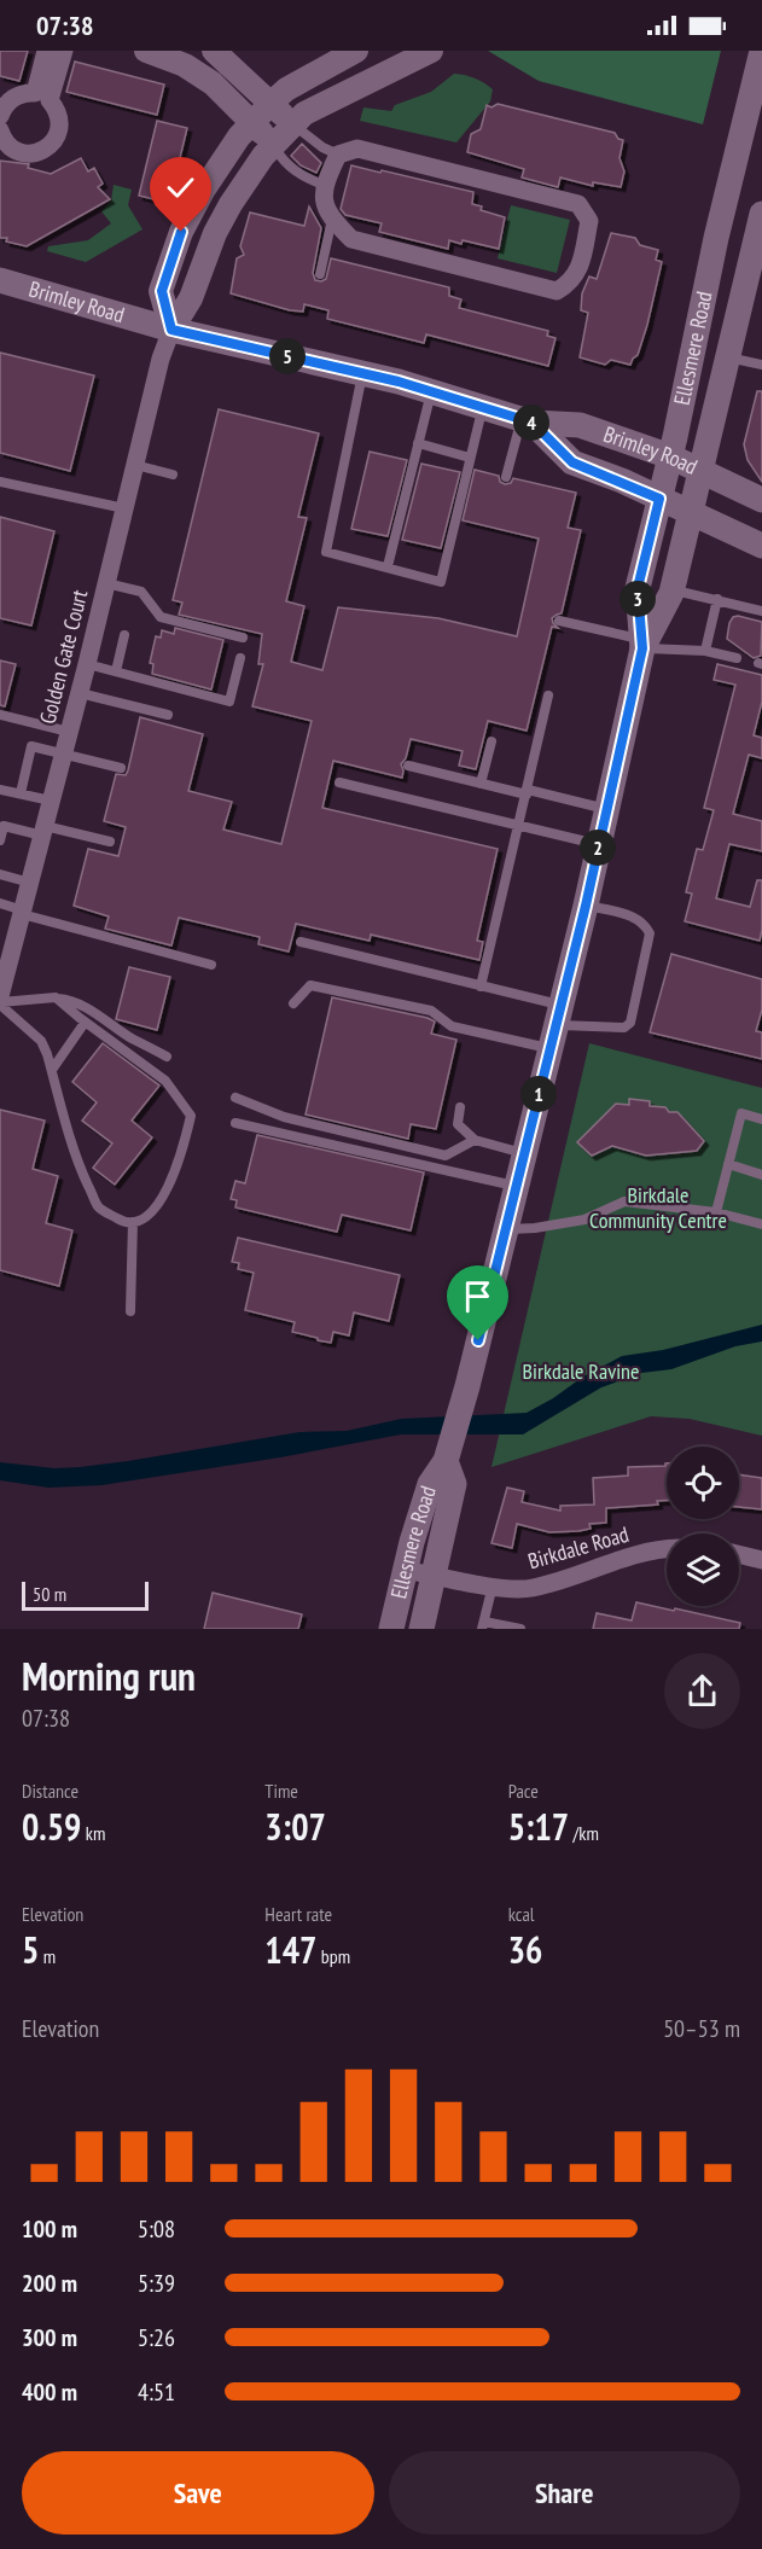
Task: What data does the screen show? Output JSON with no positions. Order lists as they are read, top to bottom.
{
  "streets": {
    "main road": ["Brimley Road", "Ellesmere Road"],
    "street": ["Golden Gate Court", "Birkdale Road"]
  },
  "crossings": [
    ["Brimley Road", "Ellesmere Road"],
    ["Brimley Road", "Golden Gate Court"],
    ["Ellesmere Road", "Birkdale Road"]
  ],
  "parks": ["Birkdale Community Centre", "Birkdale Ravine"],
  "scale_bar": "50 m",
  "page": {
    "status": "07:38",
    "pins": [
      "5",
      "4",
      "3",
      "2",
      "1"
    ],
    "scale": "50 m",
    "heading": ["Morning run", "07:38"],
    "stats": [
      ["Distance", "0.59 km"],
      ["Time", "3:07"],
      ["Pace", "5:17 /km"],
      ["Elevation", "5 m"],
      ["Heart rate", "147 bpm"],
      ["kcal", "36"]
    ],
    "chart": ["Elevation", "50–53 m"],
    "list": [
      {
        "name": "100 m",
        "note": "5:08"
      },
      {
        "name": "200 m",
        "note": "5:39"
      },
      {
        "name": "300 m",
        "note": "5:26"
      },
      {
        "name": "400 m",
        "note": "4:51"
      }
    ],
    "buttons": ["Save", "Share"]
  }
}
